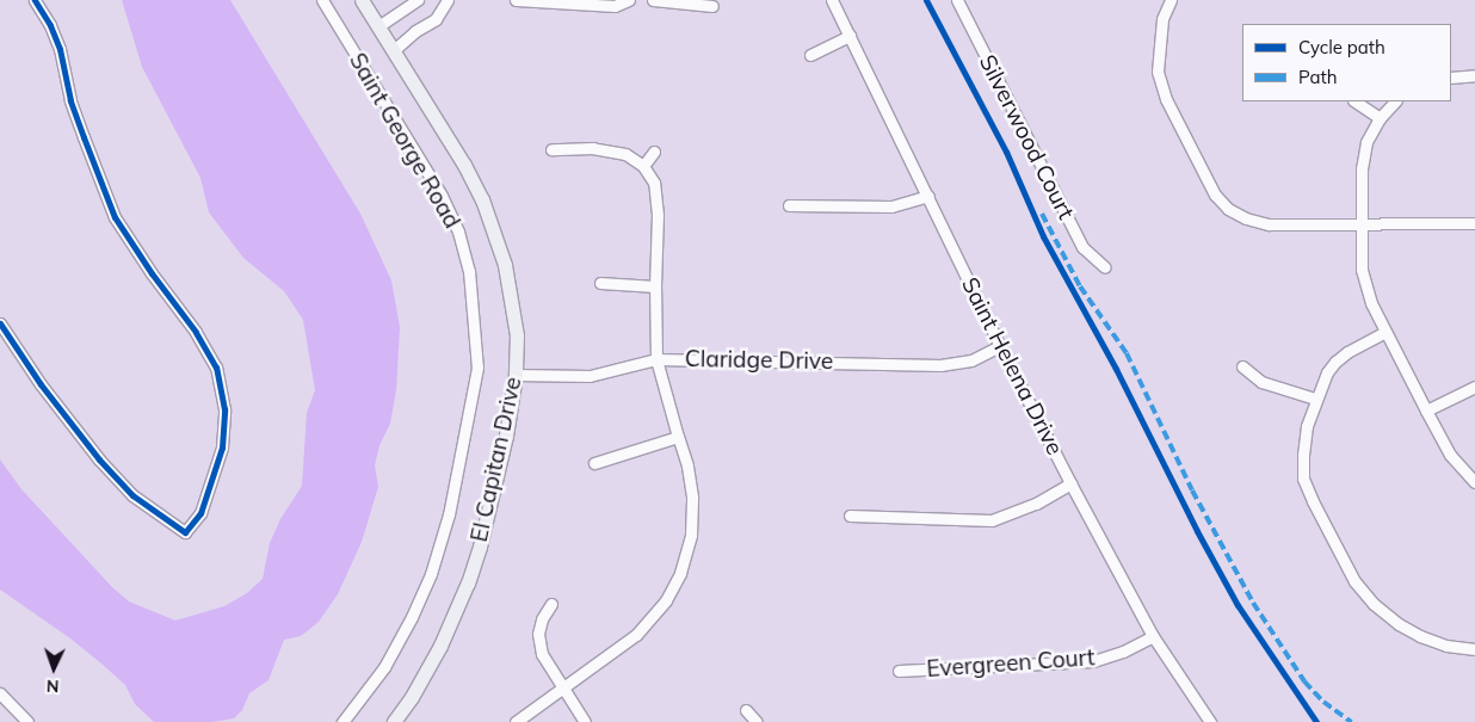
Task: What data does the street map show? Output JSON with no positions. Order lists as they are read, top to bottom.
{
  "streets": {
    "street": [
      "Silverwood Court",
      "Saint George Road",
      "Claridge Drive",
      "Saint Helena Drive",
      "El Capitan Drive",
      "Evergreen Court"
    ]
  },
  "crossings": [
    ["Claridge Drive", "Saint Helena Drive"],
    ["Claridge Drive", "El Capitan Drive"],
    ["Saint Helena Drive", "Evergreen Court"]
  ],
  "legend": ["Cycle path", "Path"],
  "north": "bottom"
}
